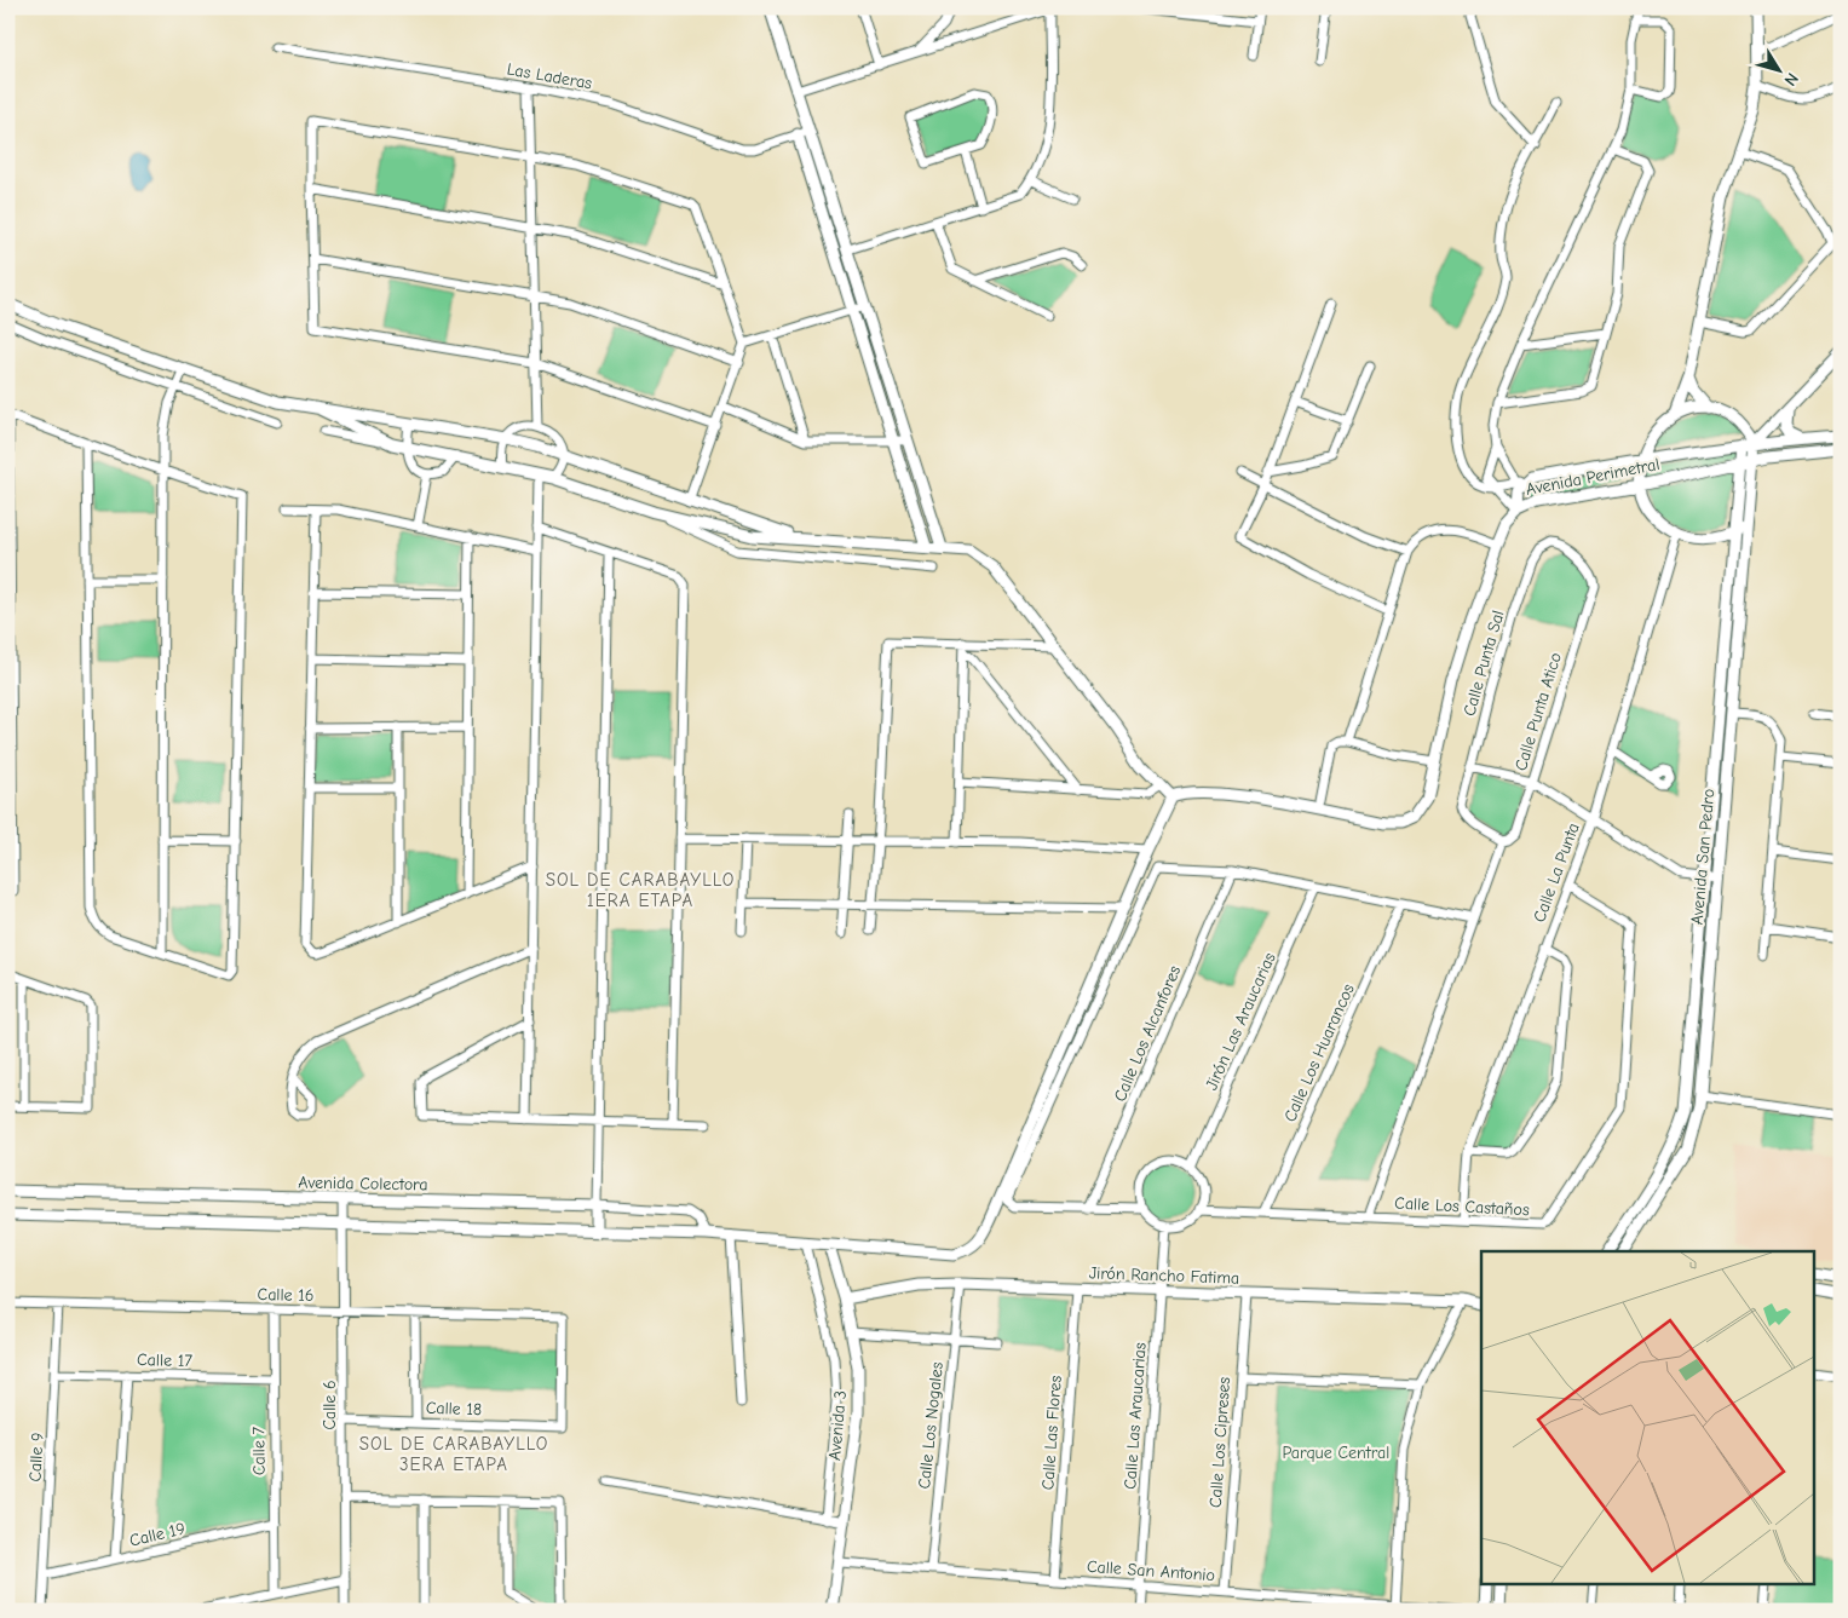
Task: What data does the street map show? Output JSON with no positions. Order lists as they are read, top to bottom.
{
  "streets": {
    "street": [
      "Las Laderas",
      "Avenida Perimetral",
      "Calle Punta Sal",
      "Calle Punta Atico",
      "Avenida San Pedro",
      "Calle La Punta",
      "Jirón Las Araucarias",
      "Calle Los Alcanfores",
      "Calle Los Huarancos",
      "Avenida Colectora",
      "Calle Los Castaños",
      "Jirón Rancho Fatima",
      "Calle 16",
      "Calle 17",
      "Calle 6",
      "Calle 18",
      "Calle Las Araucarias",
      "Avenida 3",
      "Calle Los Nogales",
      "Calle Las Flores",
      "Calle Los Cipreses",
      "Calle 7",
      "Calle 9",
      "Calle 19",
      "Calle San Antonio"
    ]
  },
  "crossings": [
    ["Avenida Perimetral", "Avenida San Pedro"],
    ["Calle Punta Sal", "Calle Punta Atico"],
    ["Calle La Punta", "Calle Los Castaños"],
    ["Jirón Las Araucarias", "Calle Los Castaños"],
    ["Jirón Las Araucarias", "Calle Las Araucarias"],
    ["Calle Los Huarancos", "Calle Los Castaños"],
    ["Avenida Colectora", "Calle 6"],
    ["Calle Los Castaños", "Calle Las Araucarias"],
    ["Jirón Rancho Fatima", "Calle Las Araucarias"],
    ["Jirón Rancho Fatima", "Avenida 3"],
    ["Jirón Rancho Fatima", "Calle Los Nogales"],
    ["Jirón Rancho Fatima", "Calle Las Flores"],
    ["Jirón Rancho Fatima", "Calle Los Cipreses"],
    ["Calle 16", "Calle 6"],
    ["Calle 16", "Calle 18"],
    ["Calle 16", "Calle 7"],
    ["Calle 16", "Calle 9"],
    ["Calle 17", "Calle 7"],
    ["Calle 17", "Calle 9"],
    ["Calle 6", "Calle 18"],
    ["Calle Las Araucarias", "Calle San Antonio"],
    ["Avenida 3", "Calle San Antonio"],
    ["Calle Los Nogales", "Calle San Antonio"],
    ["Calle Las Flores", "Calle San Antonio"],
    ["Calle Los Cipreses", "Calle San Antonio"],
    ["Calle 7", "Calle 19"],
    ["Calle 9", "Calle 19"]
  ],
  "districts": ["SOL DE CARABAYLLO 1ERA ETAPA", "SOL DE CARABAYLLO 3ERA ETAPA"],
  "parks": ["Parque Central"],
  "north": "bottom right"
}
